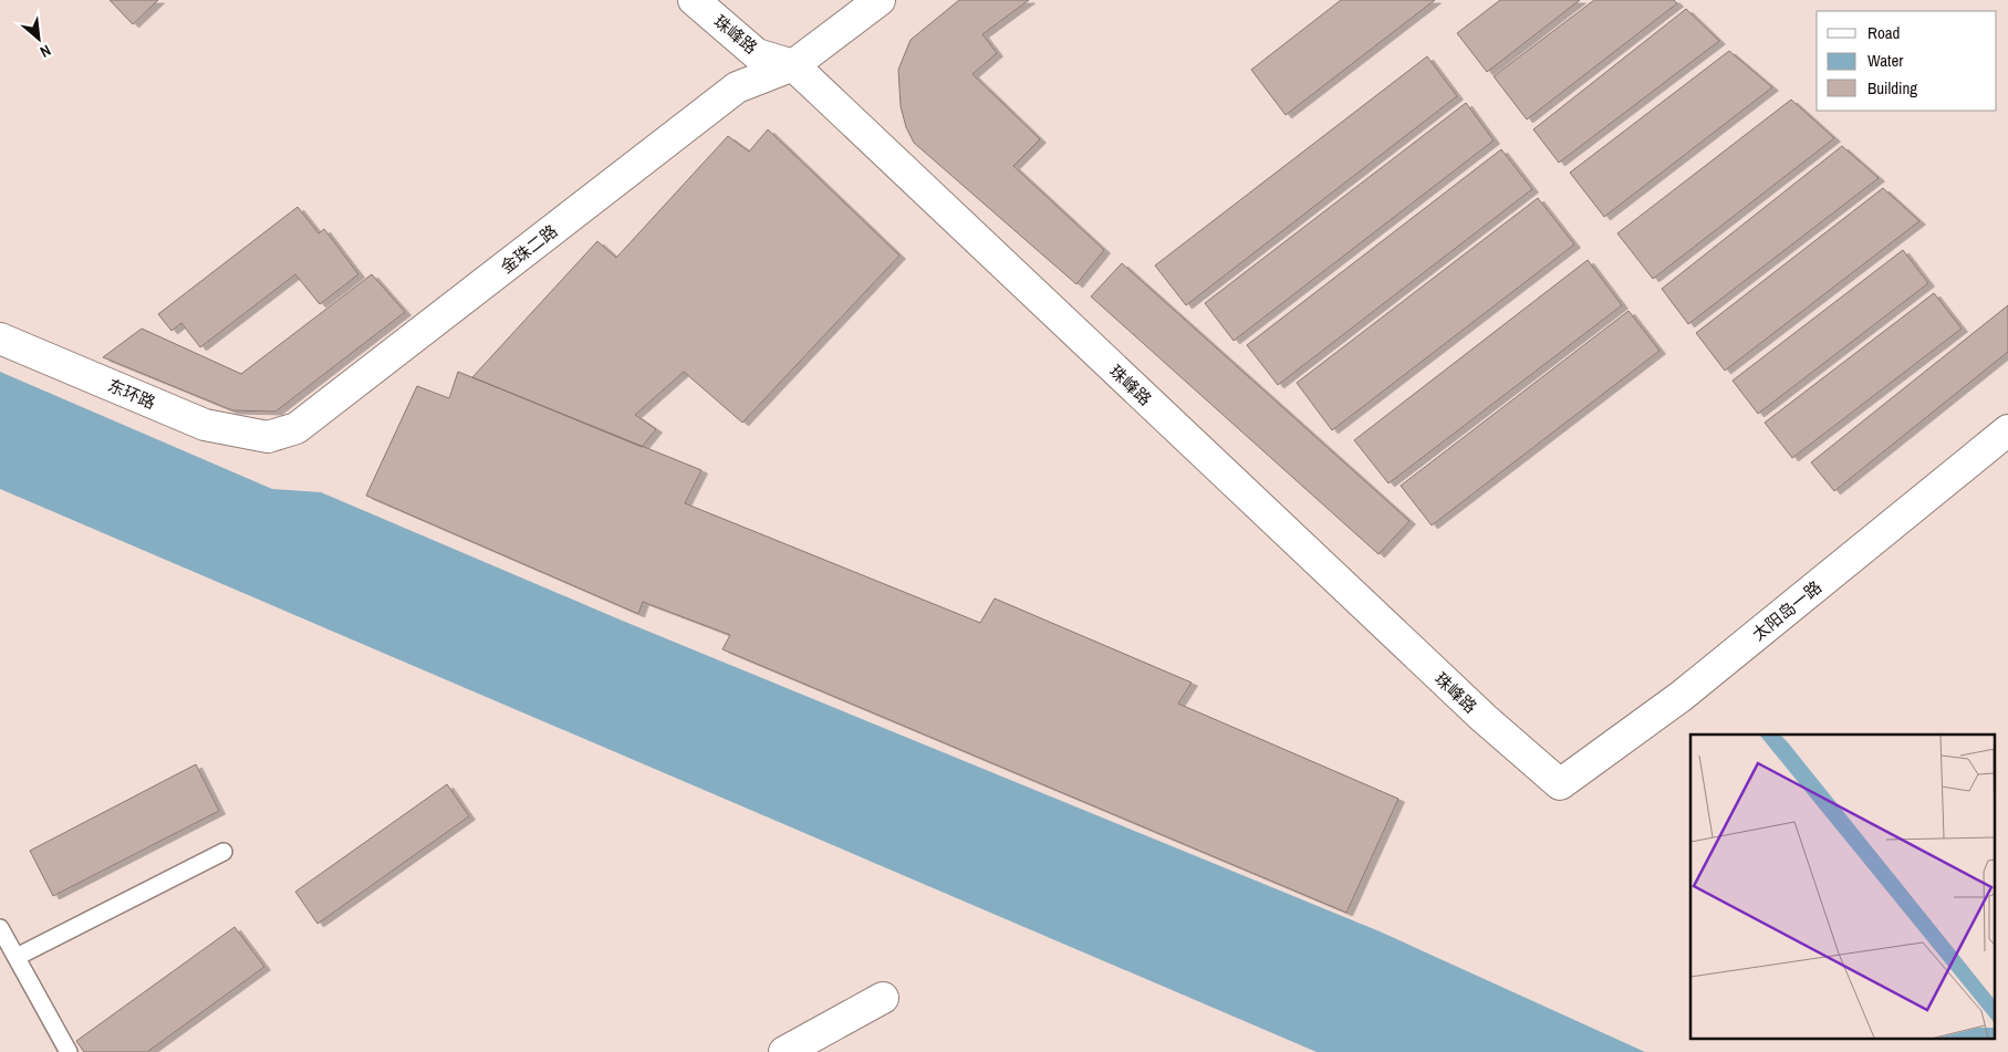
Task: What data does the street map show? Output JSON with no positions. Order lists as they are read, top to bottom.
{
  "streets": {
    "street": [
      "珠峰路",
      "金珠二路",
      "东环路",
      "太阳岛一路"
    ]
  },
  "crossings": [
    ["珠峰路", "金珠二路"],
    ["珠峰路", "太阳岛一路"],
    ["金珠二路", "东环路"]
  ],
  "legend": ["Road", "Water", "Building"],
  "north": "bottom right"
}
